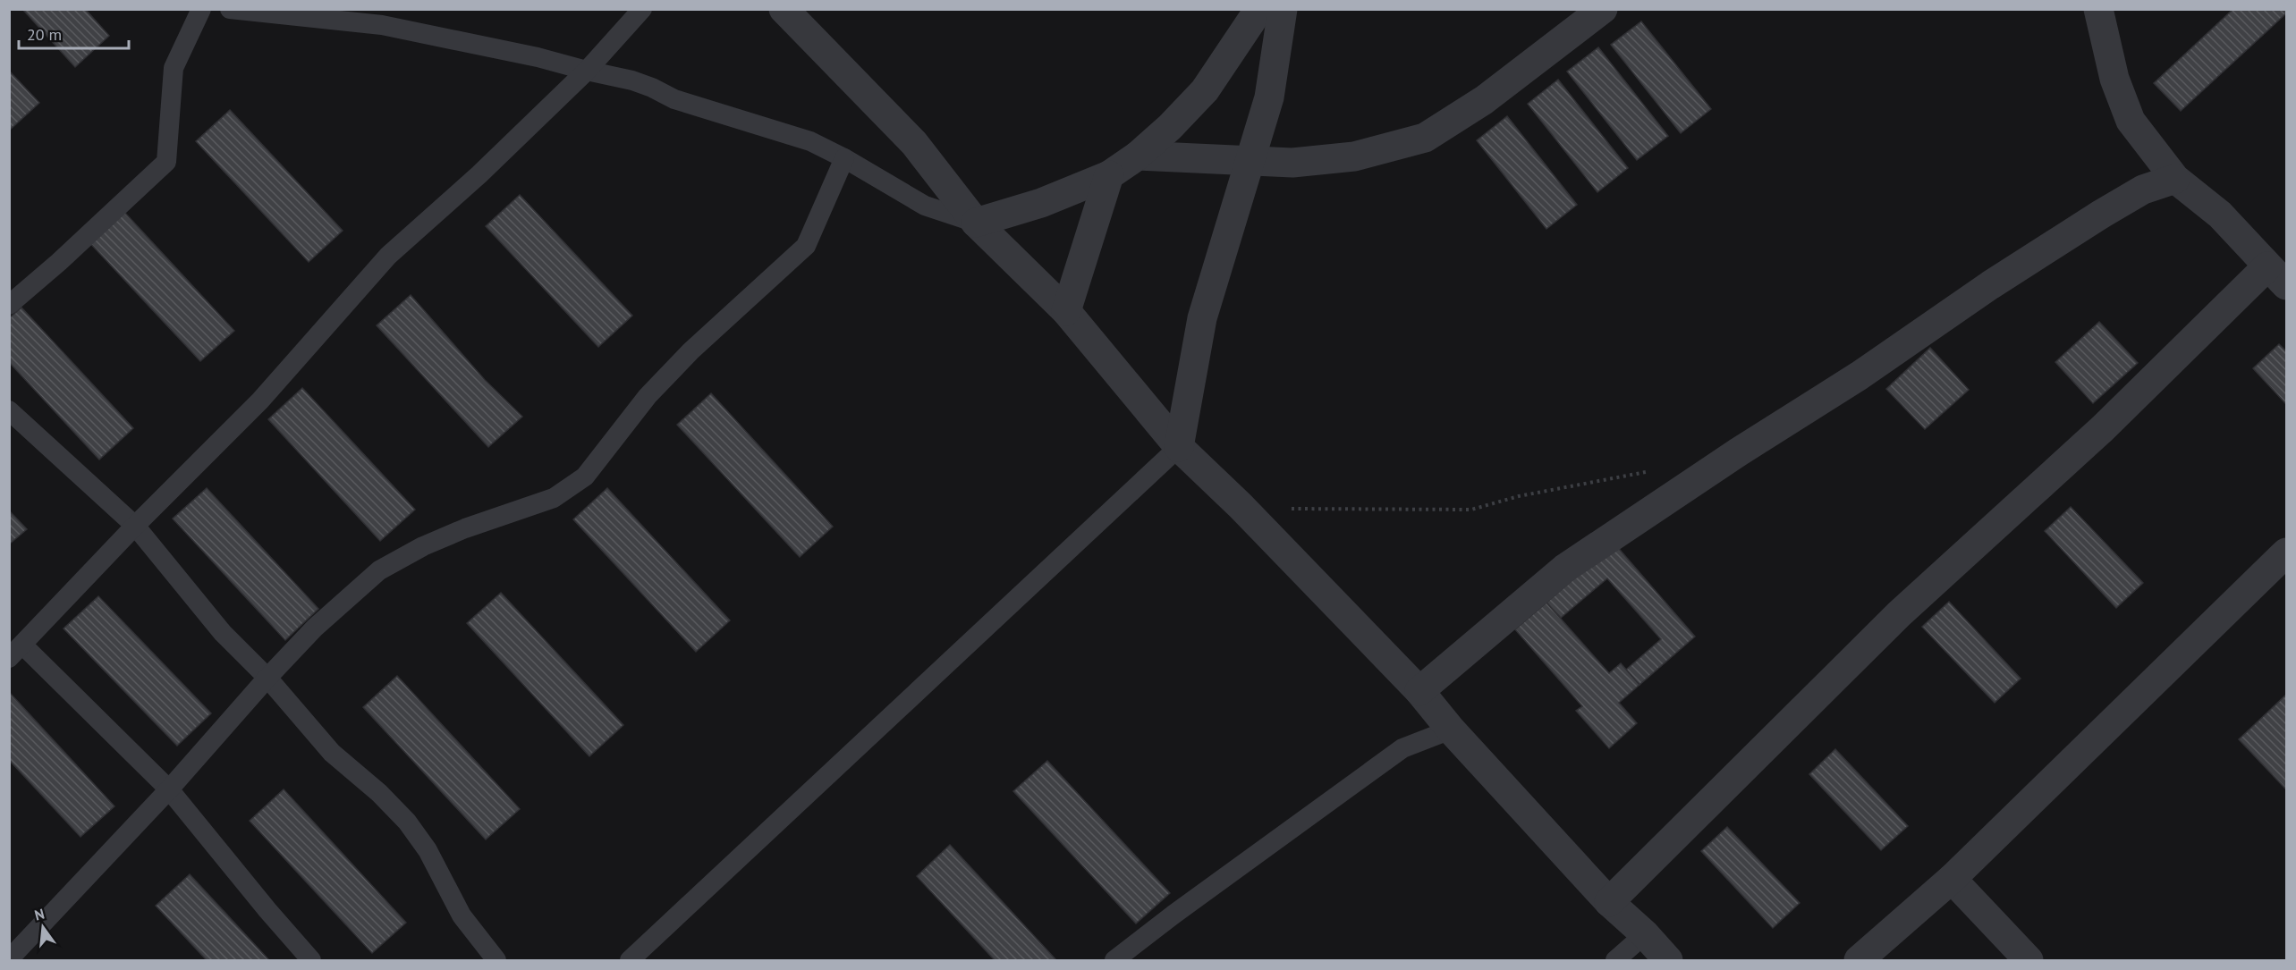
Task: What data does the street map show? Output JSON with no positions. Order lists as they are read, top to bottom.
{
  "scale_bar": "20 m",
  "north": "top"
}
